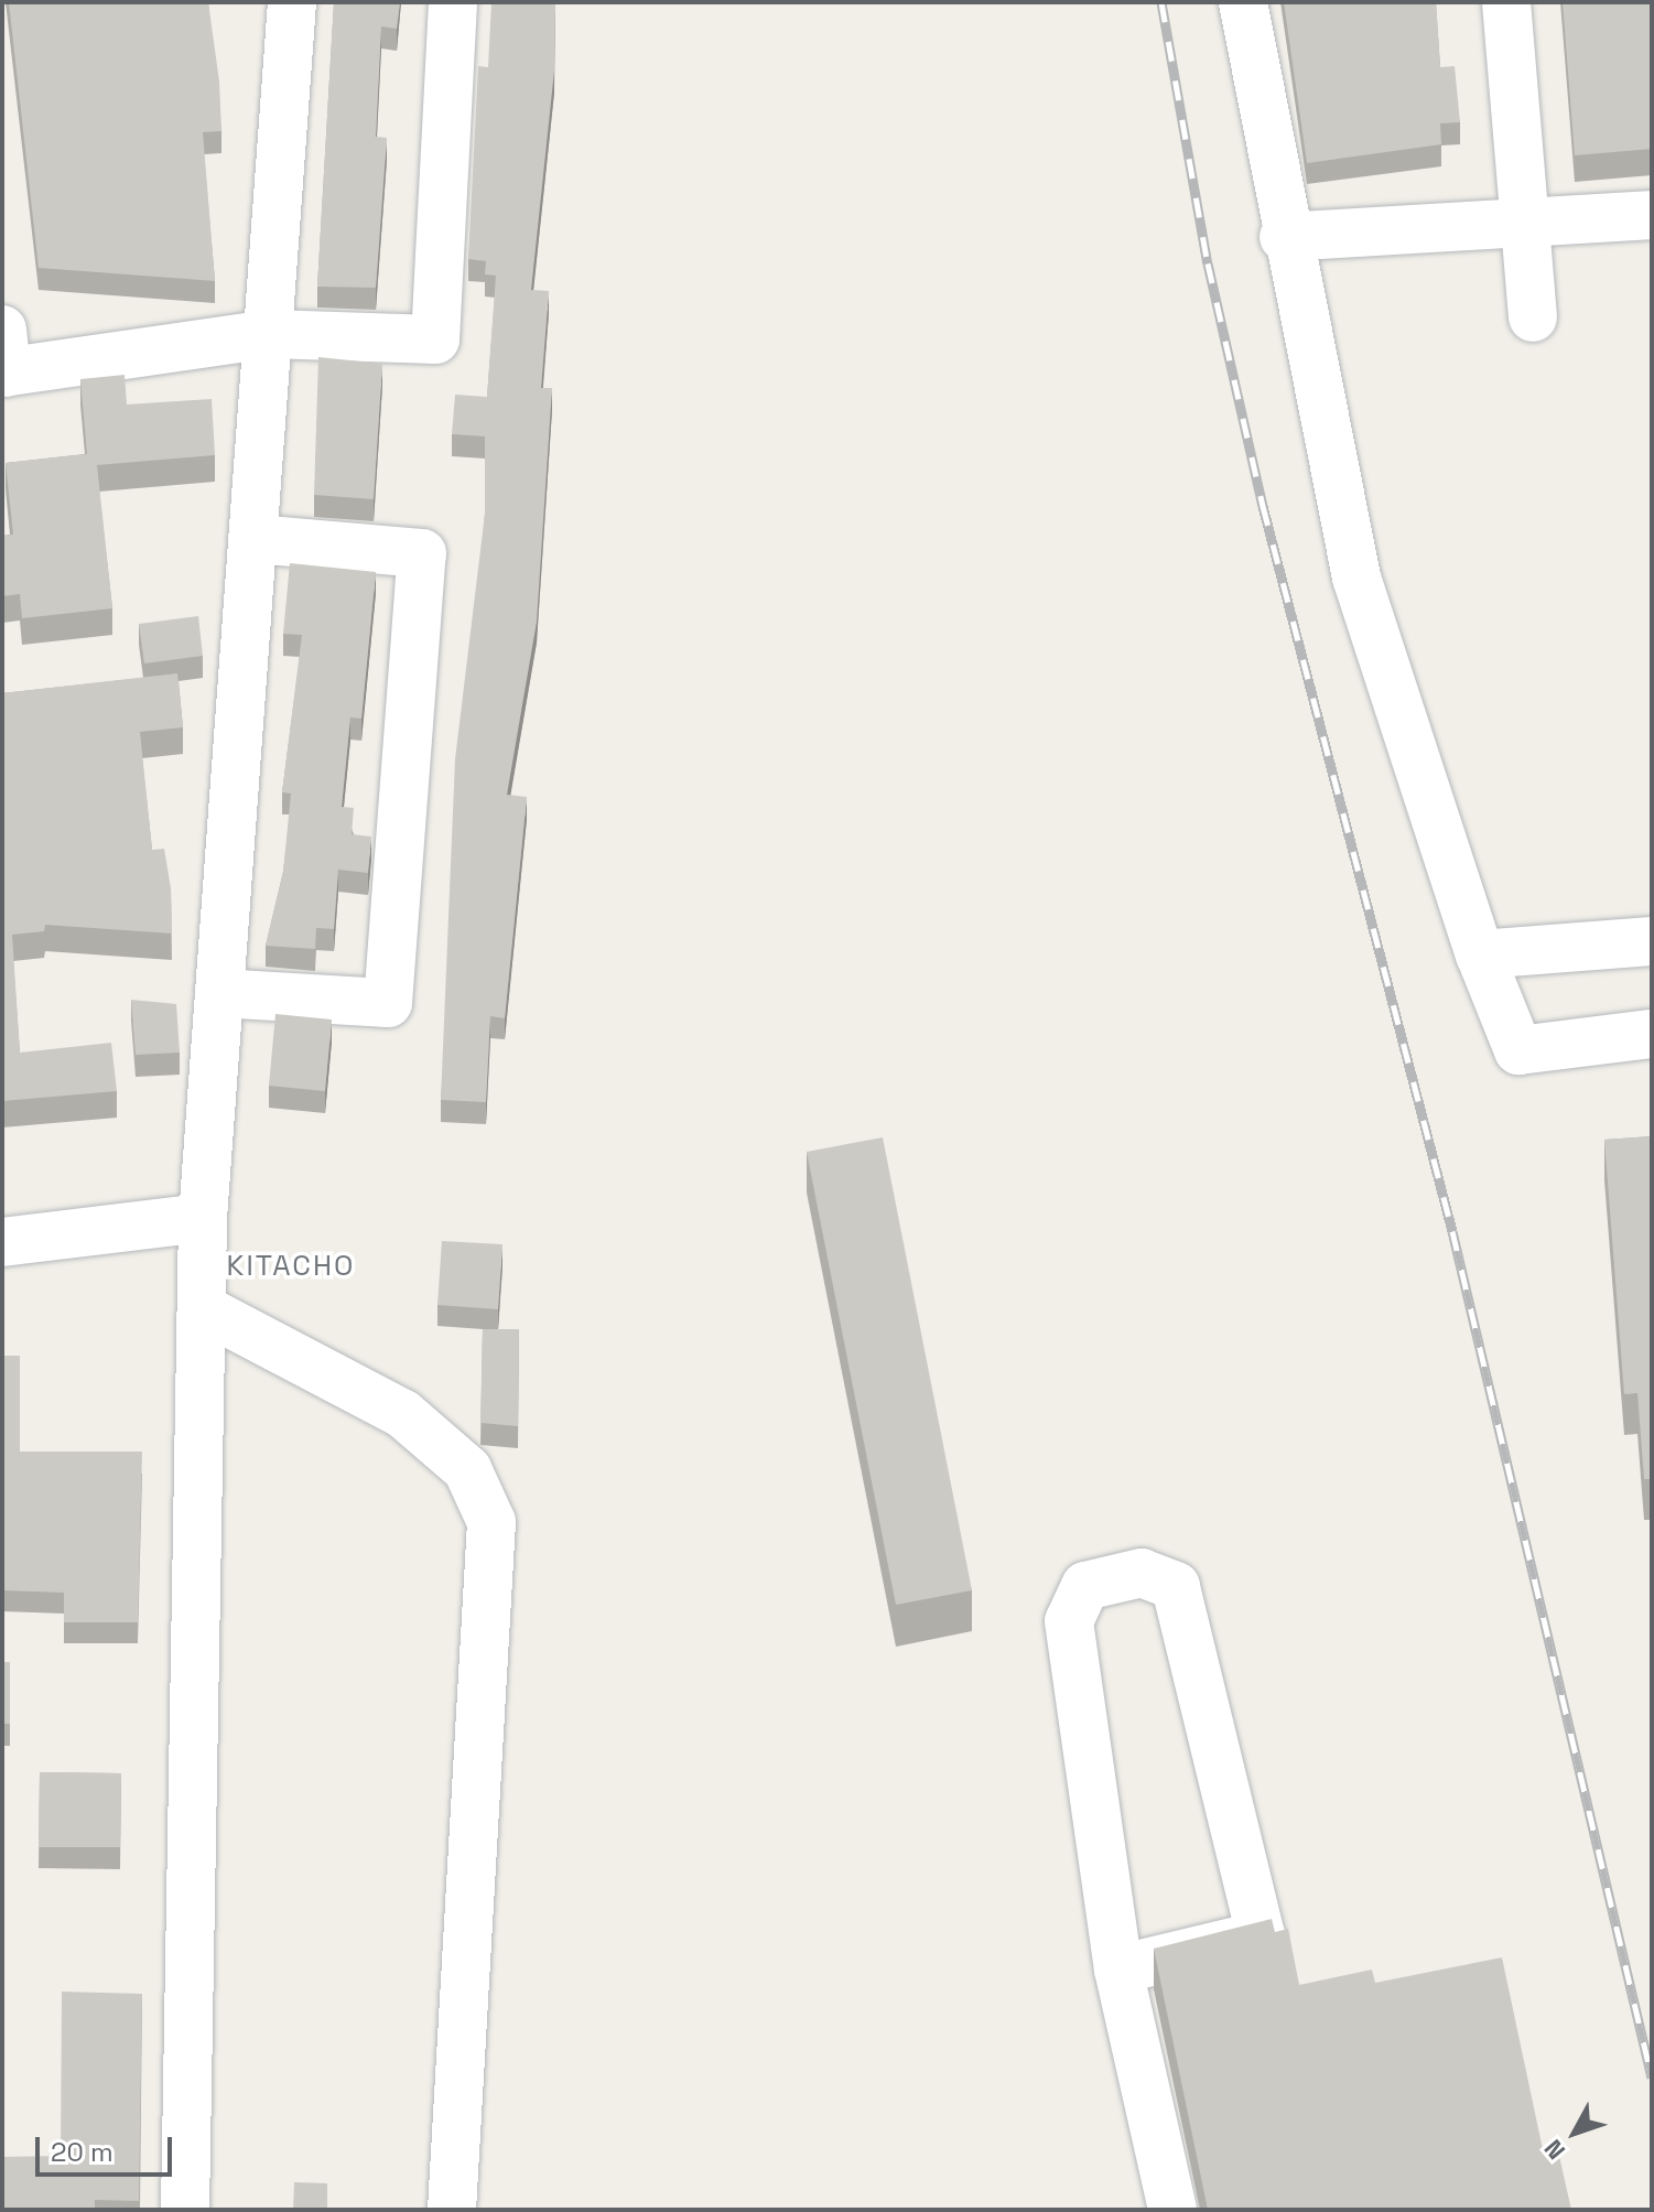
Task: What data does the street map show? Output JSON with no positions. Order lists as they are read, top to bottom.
{
  "districts": ["KITACHO"],
  "scale_bar": "20 m",
  "north": "bottom left"
}
